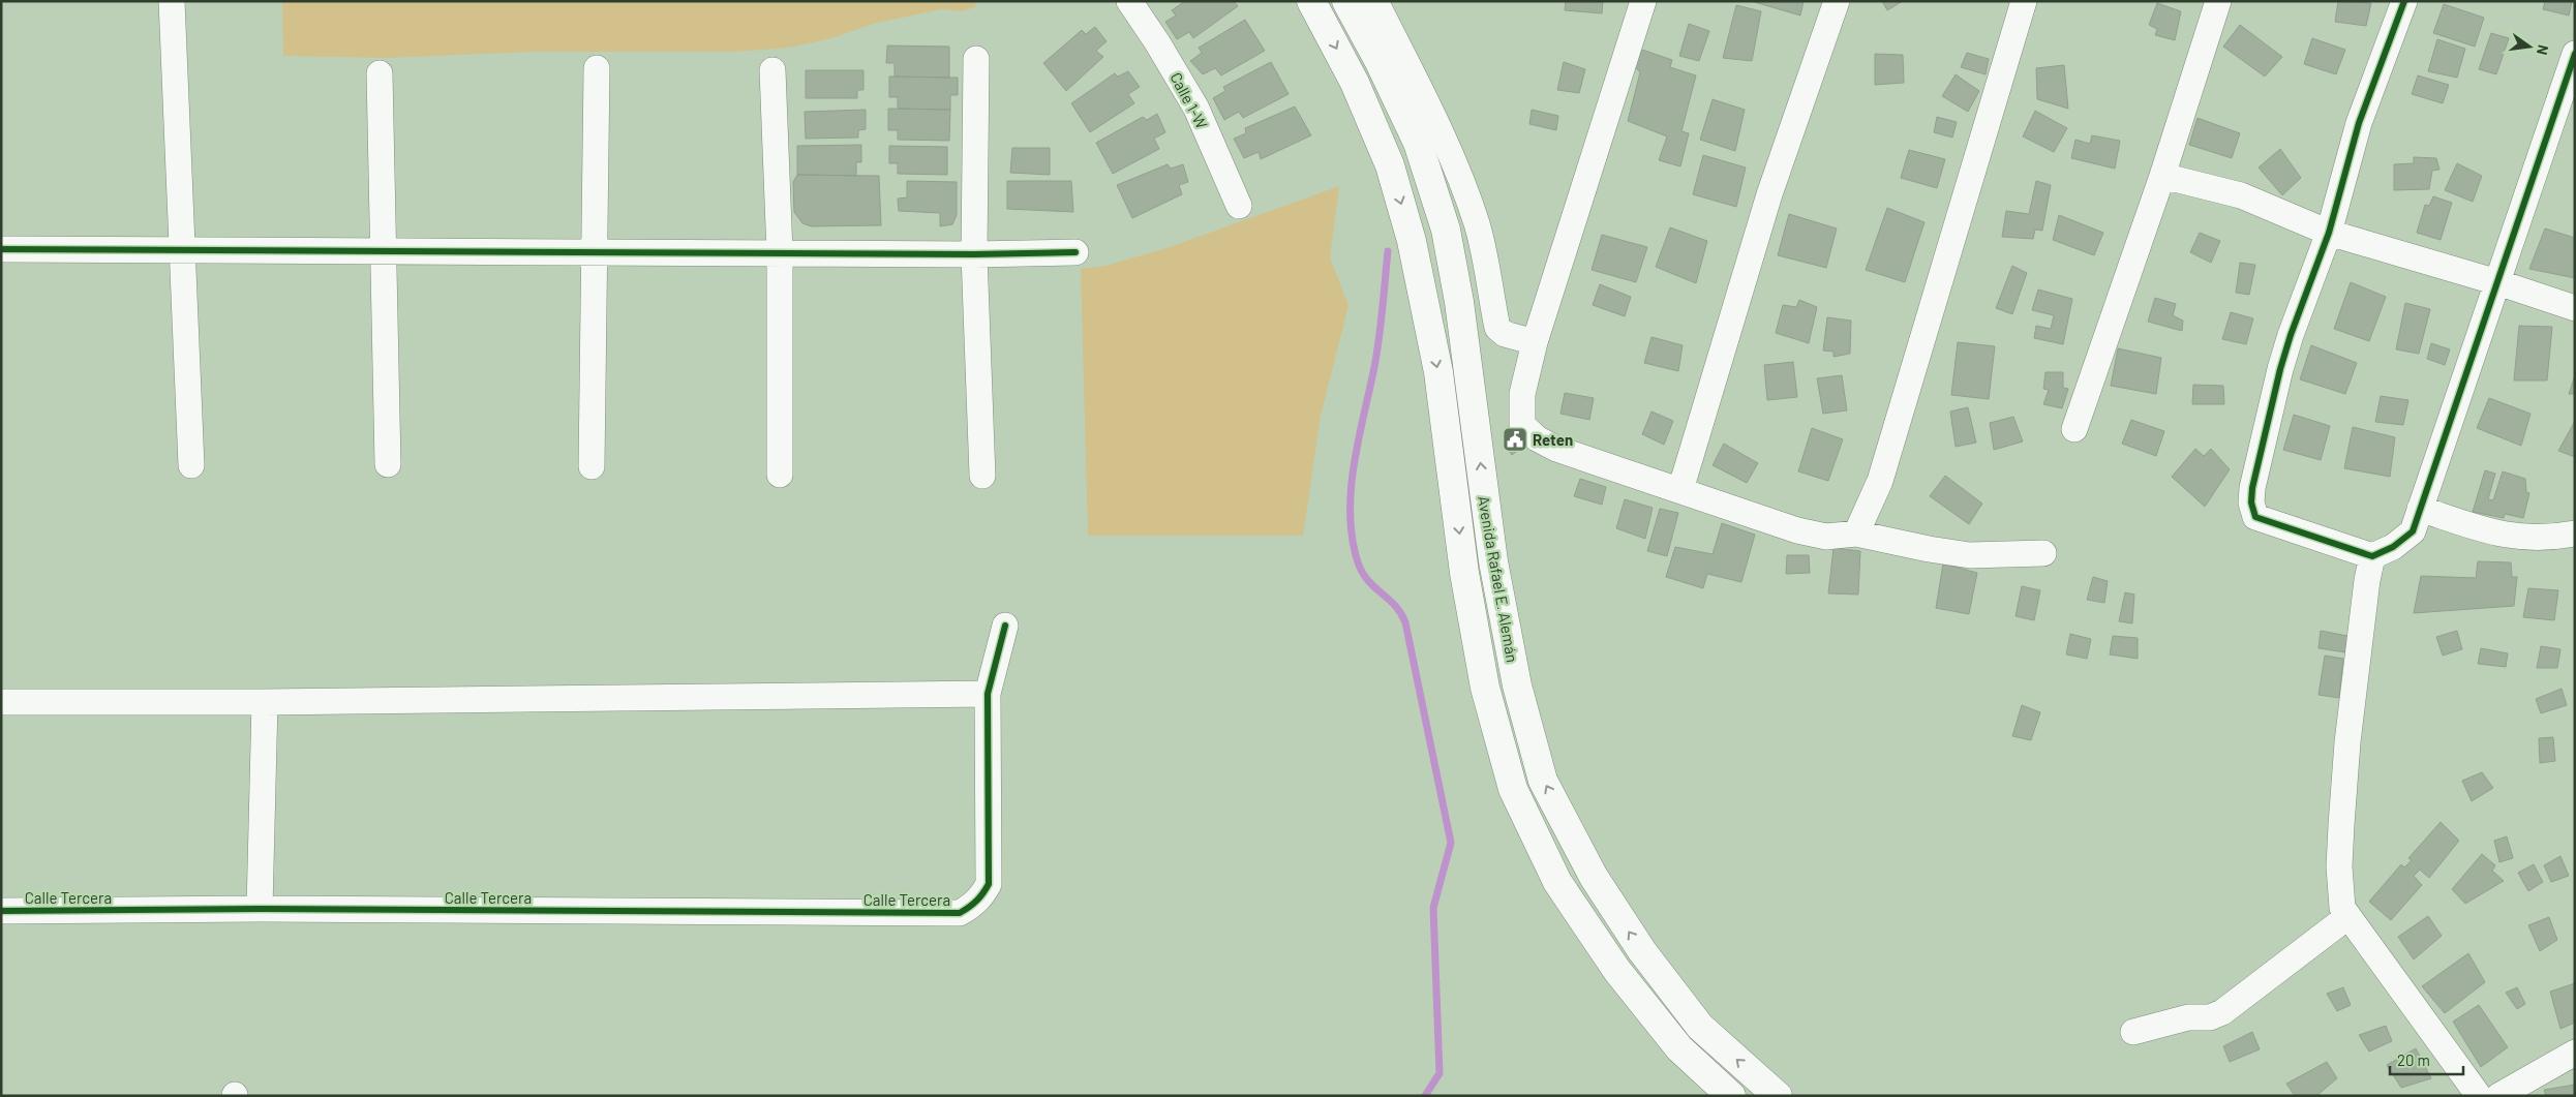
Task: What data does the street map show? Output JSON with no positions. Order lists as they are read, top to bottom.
{
  "streets": {
    "main road": ["Avenida Rafael E. Alemán"],
    "street": ["Calle 1-W", "Calle Tercera"]
  },
  "places": {
    "public building": ["Reten"]
  },
  "scale_bar": "20 m",
  "north": "right"
}
